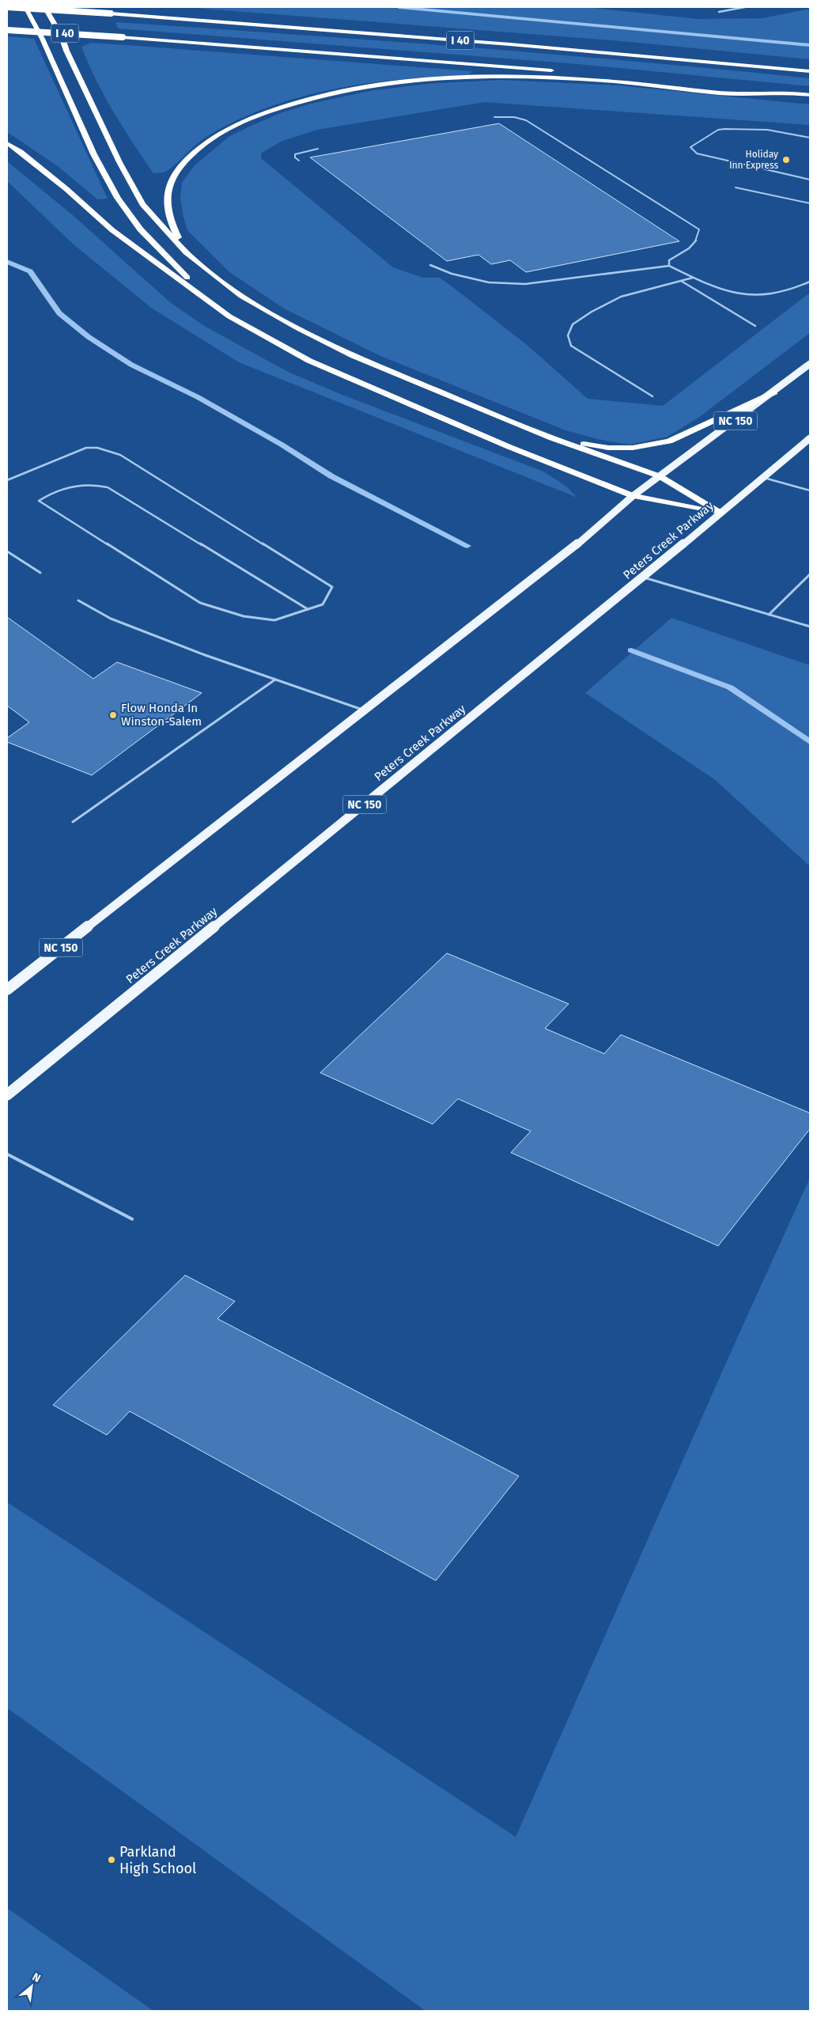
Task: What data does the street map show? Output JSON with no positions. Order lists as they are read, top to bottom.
{
  "streets": {
    "highway": ["I 40"],
    "main road": ["NC 150", "Peters Creek Parkway"]
  },
  "places": ["Holiday Inn Express", "Flow Honda In Winston-Salem", "Parkland High School"],
  "north": "top right"
}
